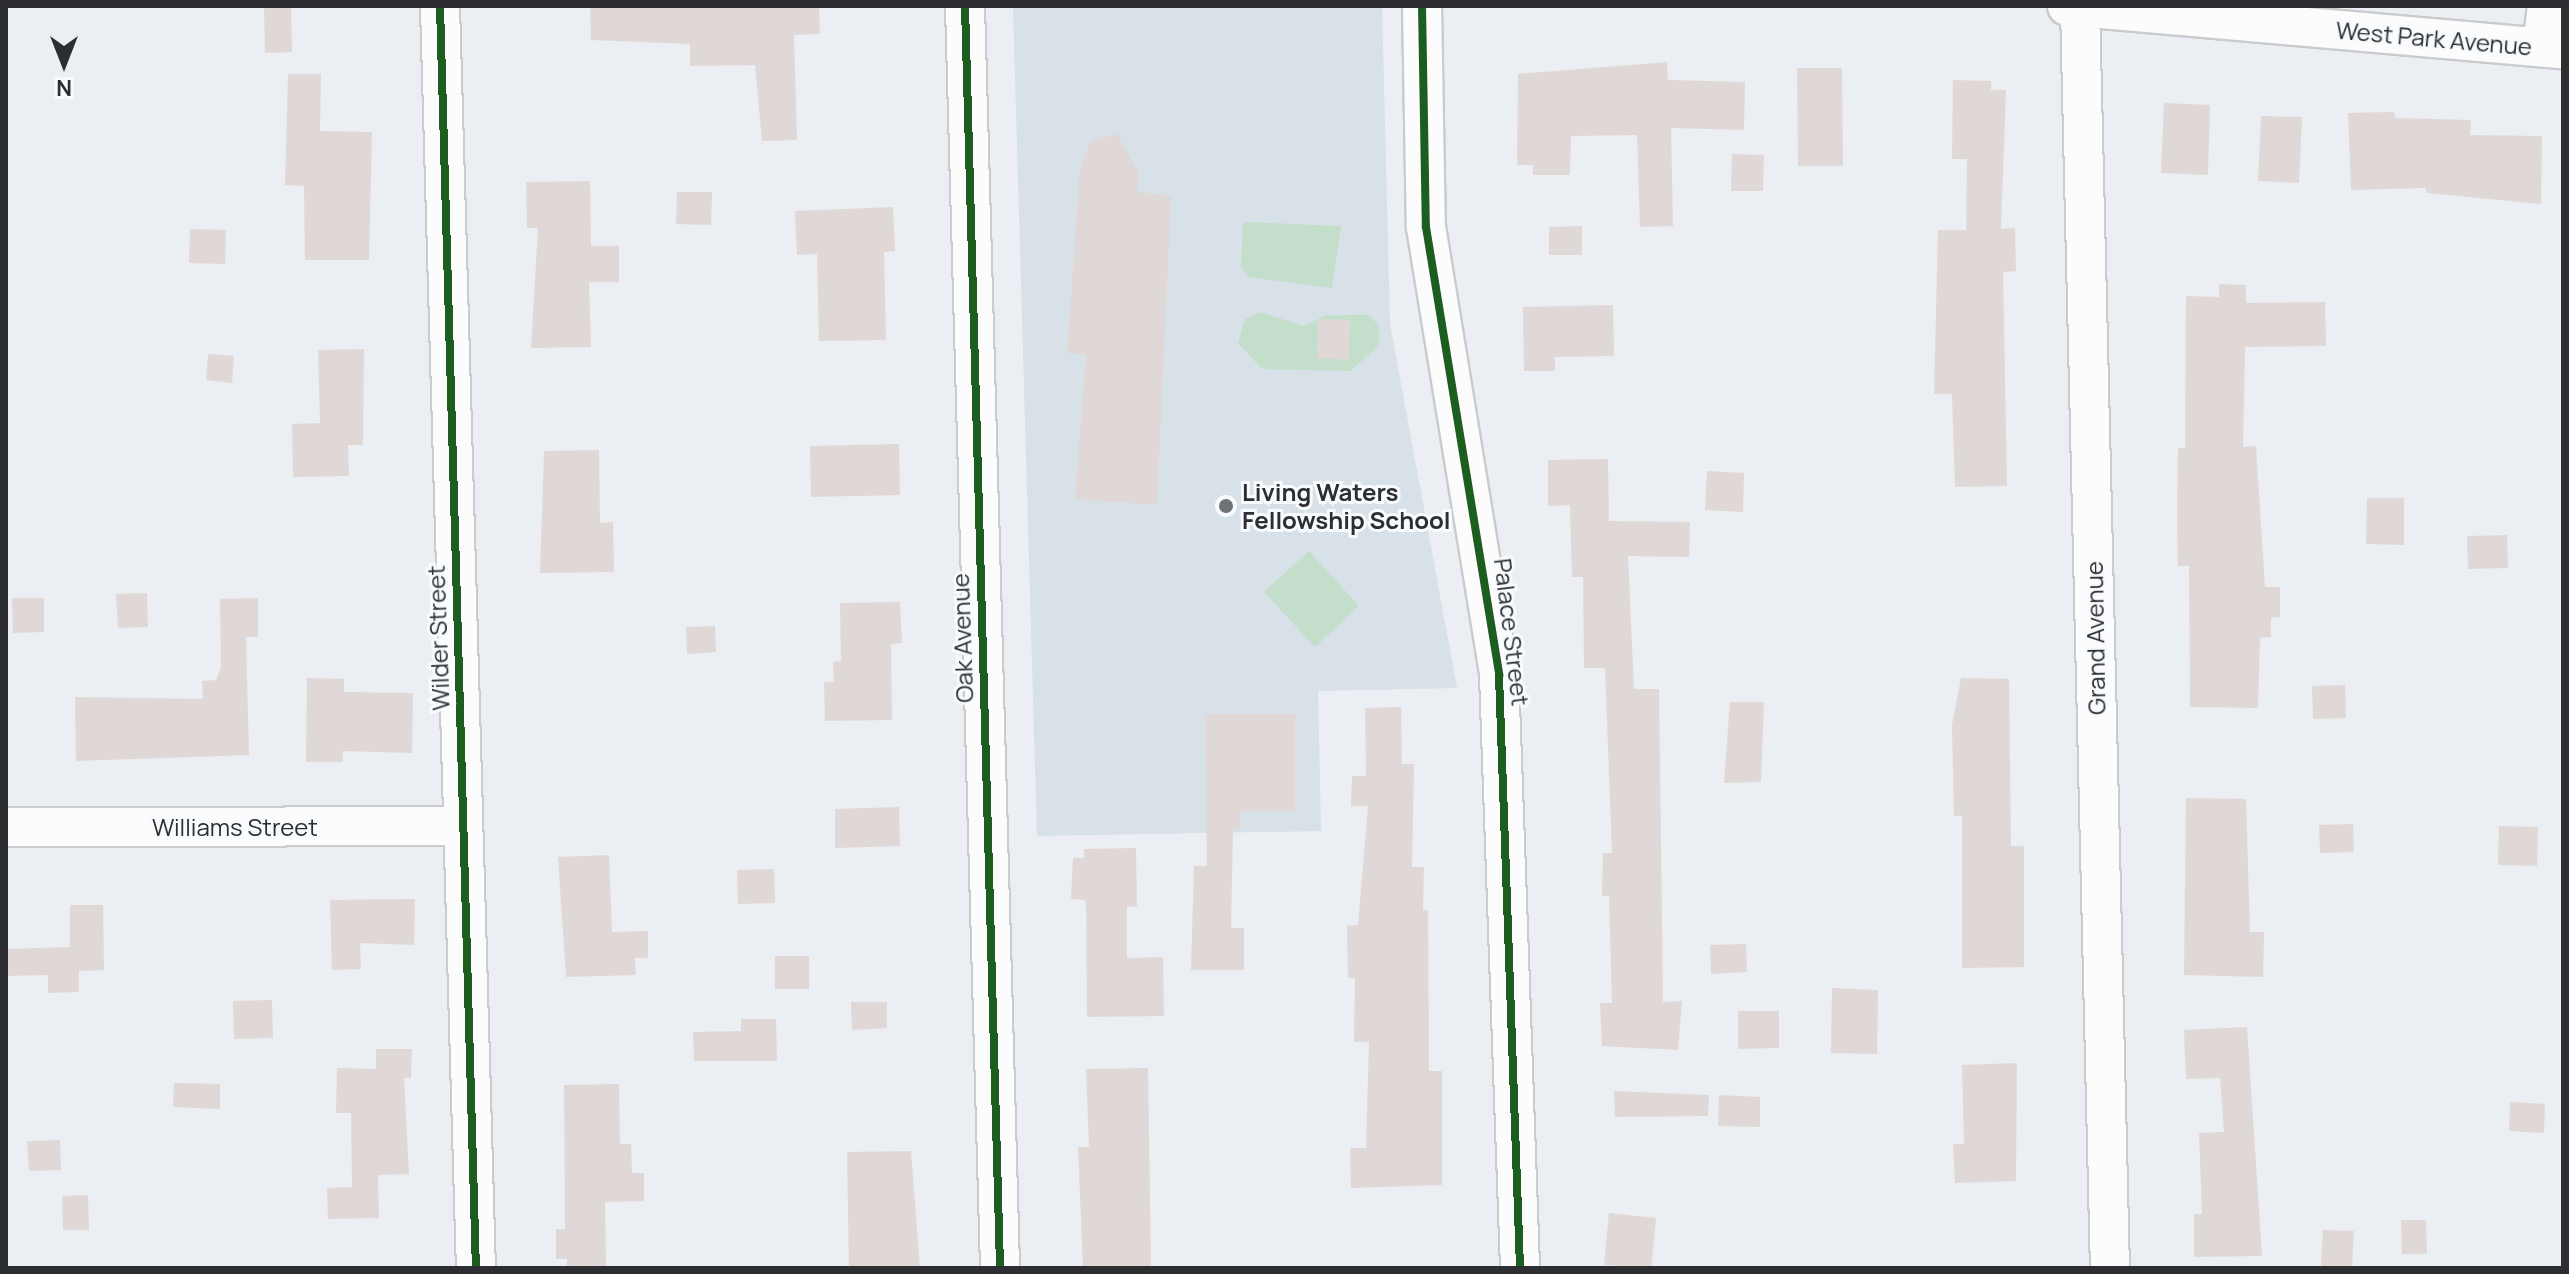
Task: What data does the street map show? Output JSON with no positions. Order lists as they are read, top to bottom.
{
  "streets": {
    "street": [
      "West Park Avenue",
      "Palace Street",
      "Wilder Street",
      "Oak Avenue",
      "Grand Avenue",
      "Williams Street"
    ]
  },
  "crossings": [
    ["West Park Avenue", "Grand Avenue"],
    ["Wilder Street", "Williams Street"]
  ],
  "places": ["Living Waters Fellowship School"],
  "north": "bottom"
}
